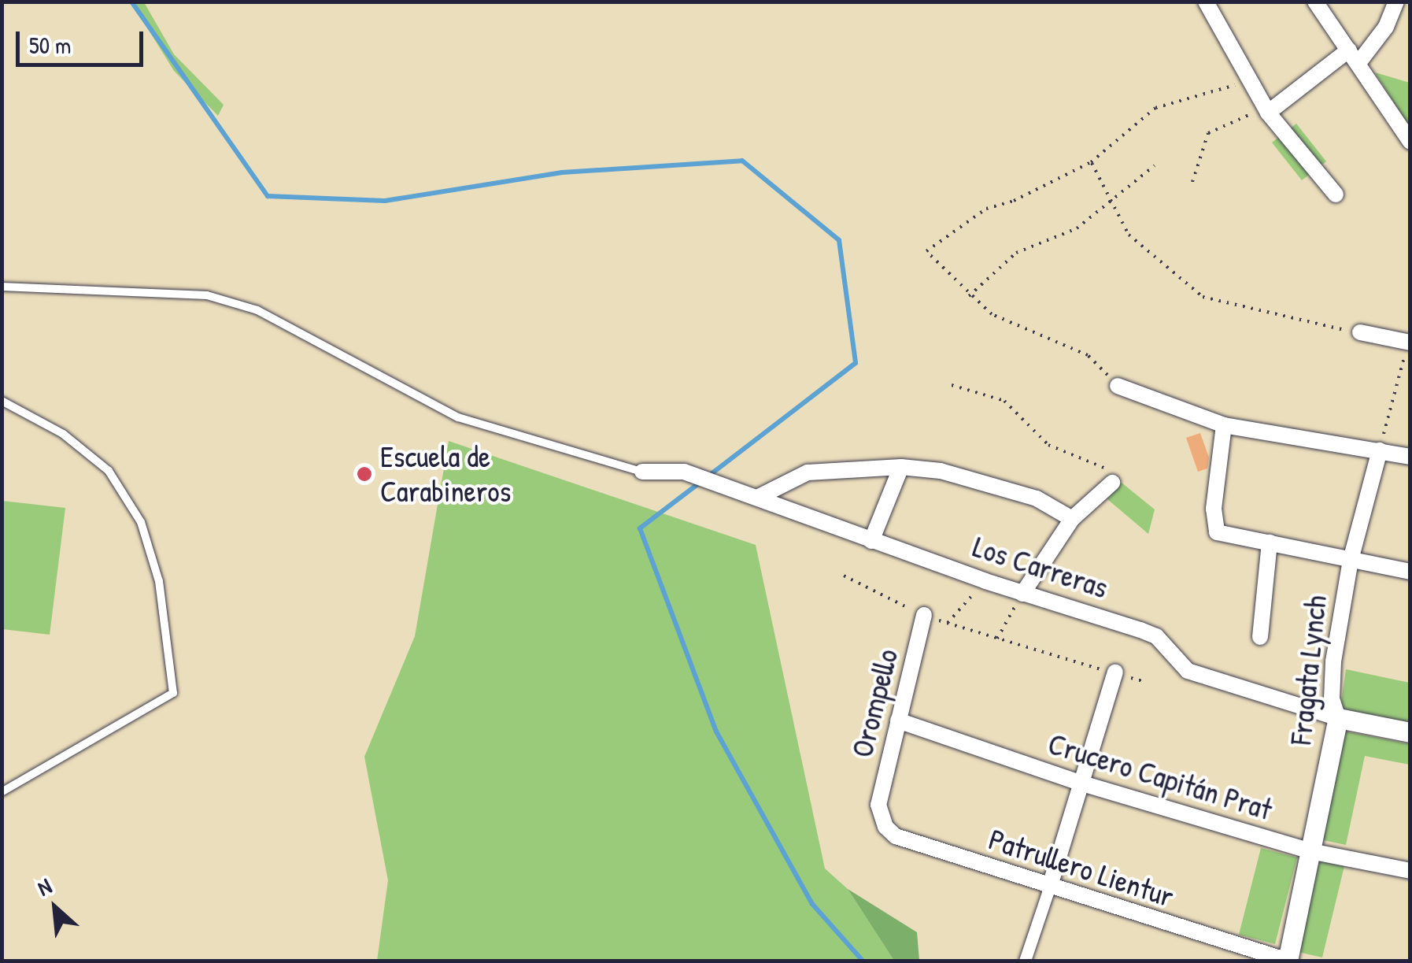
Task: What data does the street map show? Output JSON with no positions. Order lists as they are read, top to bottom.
{
  "streets": {
    "street": [
      "Los Carreras",
      "Fragata Lynch",
      "Orompello",
      "Crucero Capitán Prat",
      "Patrullero Lientur"
    ]
  },
  "crossings": [
    ["Los Carreras", "Fragata Lynch"],
    ["Fragata Lynch", "Crucero Capitán Prat"],
    ["Fragata Lynch", "Patrullero Lientur"],
    ["Orompello", "Crucero Capitán Prat"],
    ["Orompello", "Patrullero Lientur"]
  ],
  "places": ["Escuela de Carabineros"],
  "scale_bar": "50 m",
  "north": "top left"
}
